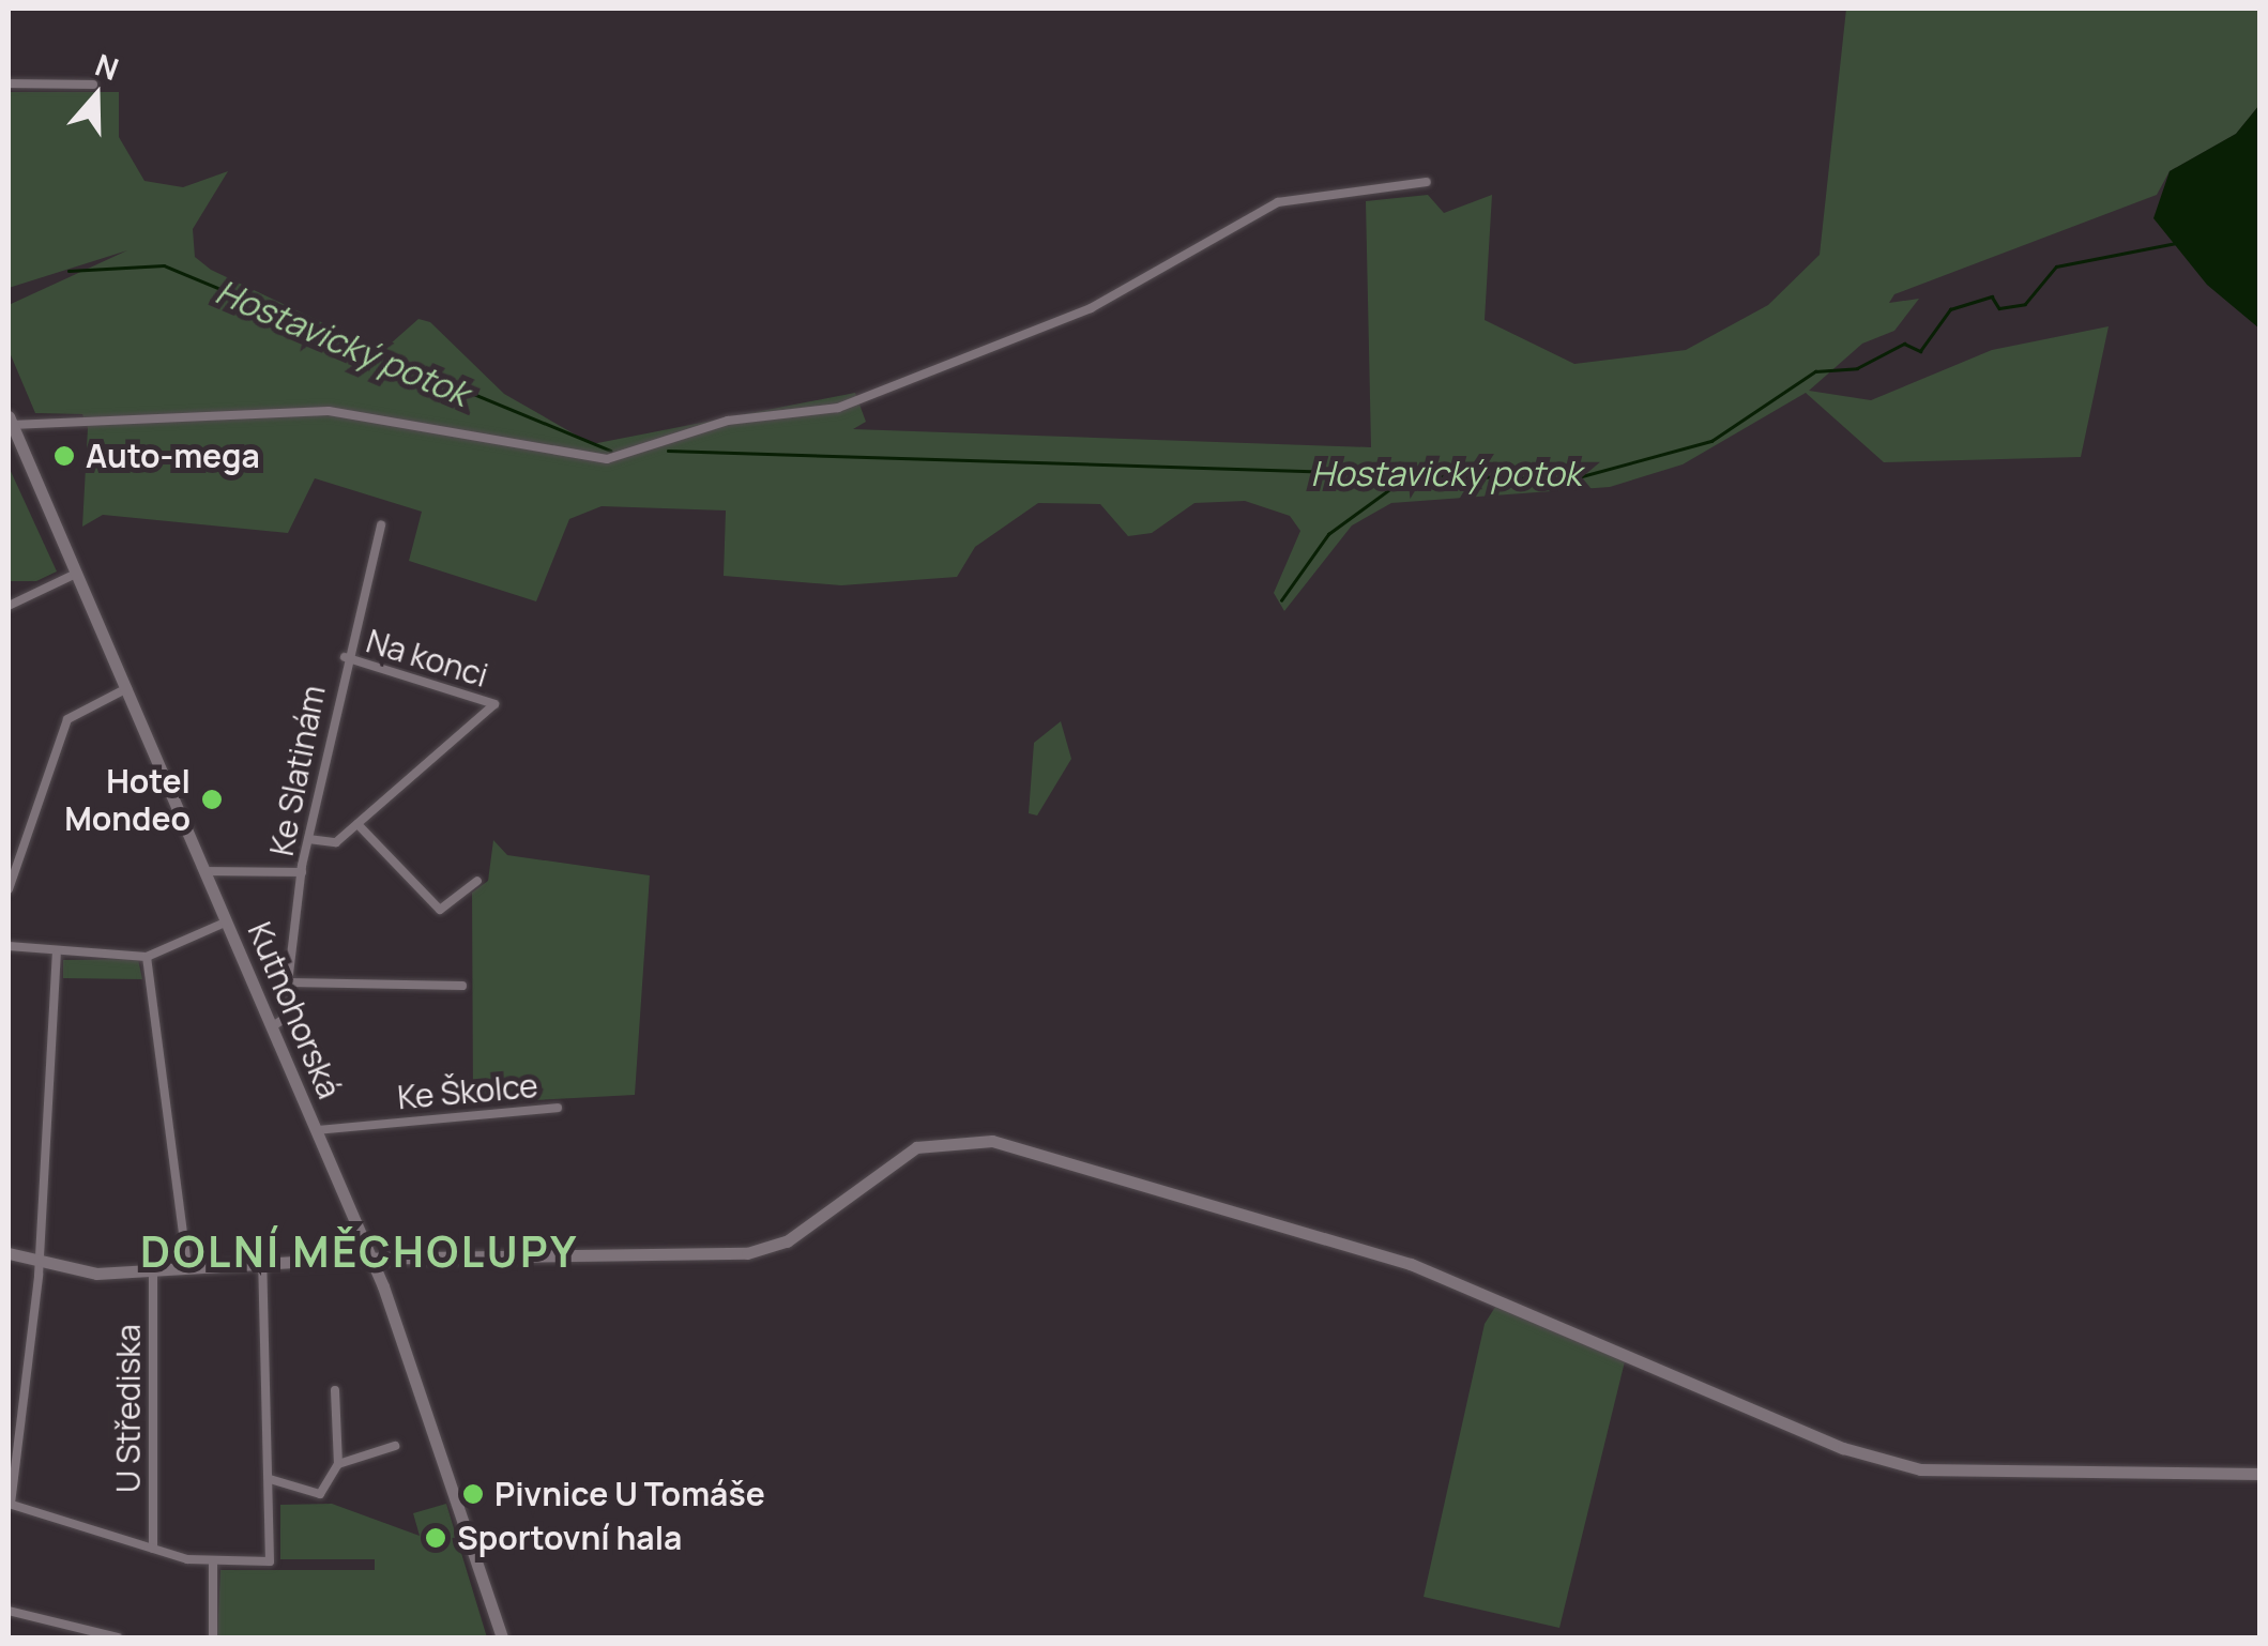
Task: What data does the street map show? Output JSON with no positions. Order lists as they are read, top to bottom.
{
  "streets": {
    "street": [
      "Na konci",
      "Ke Slatinám",
      "Kutnohorská",
      "Ke Školce",
      "U Střediska"
    ]
  },
  "crossings": [
    ["Na konci", "Ke Slatinám"],
    ["Ke Slatinám", "Kutnohorská"],
    ["Kutnohorská", "Ke Školce"]
  ],
  "districts": ["DOLNÍ MĚCHOLUPY"],
  "water": ["Hostavický potok"],
  "places": [
    "Auto-mega",
    "Hotel Mondeo",
    "Pivnice U Tomáše",
    "Sportovní hala"
  ],
  "north": "top"
}
